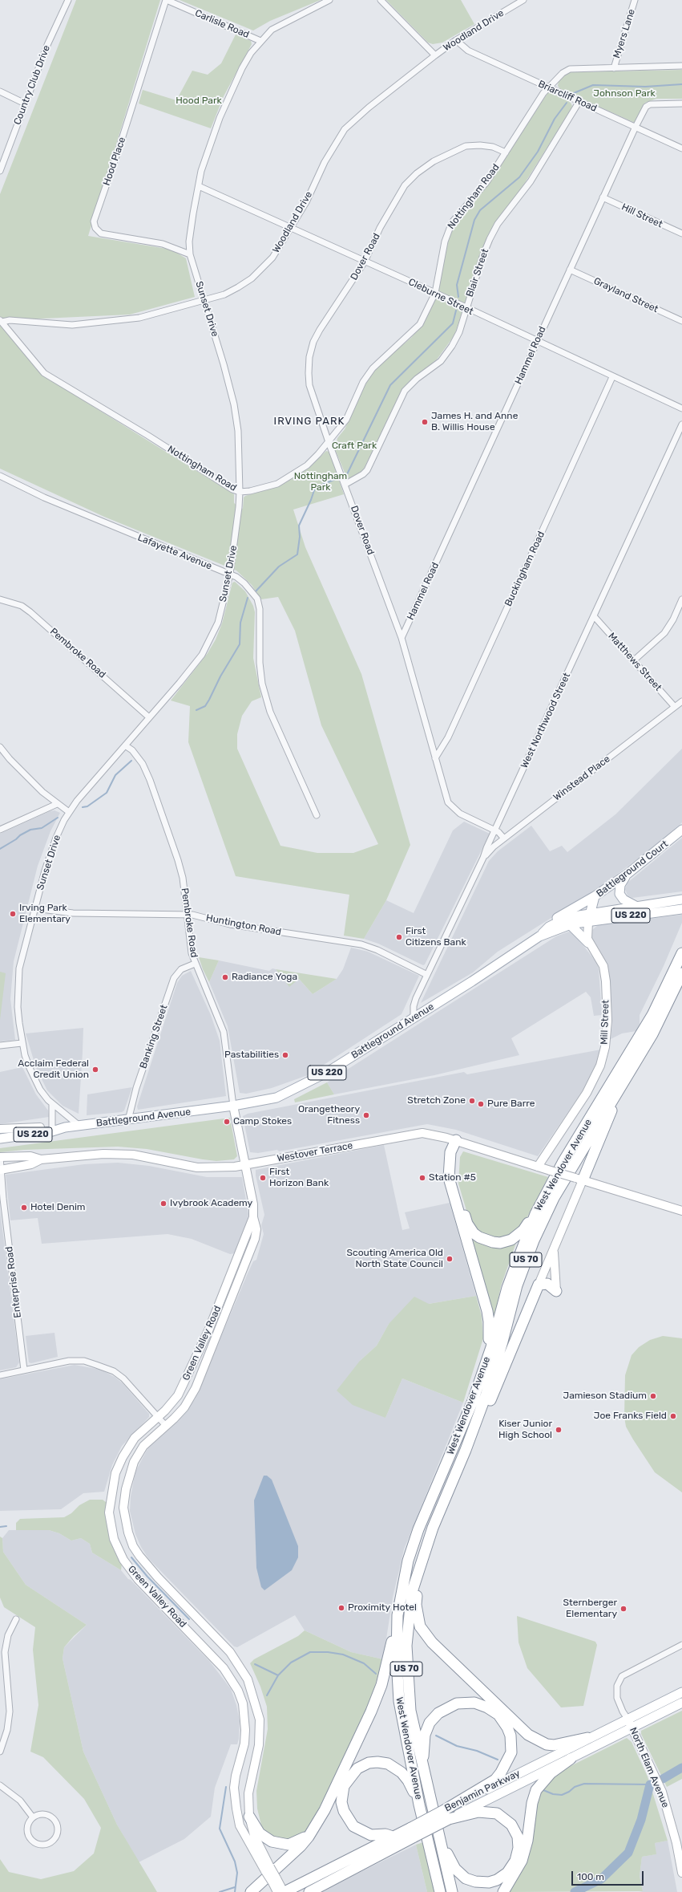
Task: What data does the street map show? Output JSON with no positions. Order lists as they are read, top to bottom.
{
  "streets": {
    "highway": ["West Wendover Avenue", "US 70", "Benjamin Parkway"],
    "main road": [
      "Pembroke Road",
      "Battleground Court",
      "US 220",
      "Mill Street",
      "Battleground Avenue",
      "Westover Terrace",
      "Green Valley Road",
      "North Elam Avenue"
    ],
    "street": [
      "Carlisle Road",
      "Woodland Drive",
      "Myers Lane",
      "Country Club Drive",
      "Briarcliff Road",
      "Hood Place",
      "Nottingham Road",
      "Hill Street",
      "Dover Road",
      "Blair Street",
      "Grayland Street",
      "Cleburne Street",
      "Sunset Drive",
      "Hammel Road",
      "Lafayette Avenue",
      "Buckingham Road",
      "Matthews Street",
      "West Northwood Street",
      "Winstead Place",
      "Huntington Road",
      "Banking Street",
      "Enterprise Road"
    ]
  },
  "crossings": [
    ["Carlisle Road", "Hood Place"],
    ["Carlisle Road", "Sunset Drive"],
    ["Woodland Drive", "Briarcliff Road"],
    ["Woodland Drive", "Nottingham Road"],
    ["Woodland Drive", "Cleburne Street"],
    ["Woodland Drive", "Sunset Drive"],
    ["Myers Lane", "Nottingham Road"],
    ["Briarcliff Road", "Nottingham Road"],
    ["Briarcliff Road", "Blair Street"],
    ["Briarcliff Road", "Hammel Road"],
    ["Hood Place", "Sunset Drive"],
    ["Nottingham Road", "Dover Road"],
    ["Nottingham Road", "Cleburne Street"],
    ["Nottingham Road", "Sunset Drive"],
    ["Hill Street", "Hammel Road"],
    ["Dover Road", "Blair Street"],
    ["Dover Road", "Cleburne Street"],
    ["Dover Road", "Hammel Road"],
    ["Dover Road", "Buckingham Road"],
    ["Dover Road", "West Northwood Street"],
    ["Dover Road", "Winstead Place"],
    ["Blair Street", "Cleburne Street"],
    ["Grayland Street", "Hammel Road"],
    ["Cleburne Street", "Sunset Drive"],
    ["Cleburne Street", "Hammel Road"],
    ["Cleburne Street", "Buckingham Road"],
    ["Sunset Drive", "Lafayette Avenue"],
    ["Sunset Drive", "Pembroke Road"],
    ["Sunset Drive", "Huntington Road"],
    ["Sunset Drive", "Battleground Avenue"],
    ["Pembroke Road", "Huntington Road"],
    ["Pembroke Road", "Battleground Avenue"],
    ["Pembroke Road", "Banking Street"],
    ["Pembroke Road", "Westover Terrace"],
    ["Pembroke Road", "Green Valley Road"],
    ["Matthews Street", "West Northwood Street"],
    ["Matthews Street", "Winstead Place"],
    ["West Northwood Street", "Winstead Place"],
    ["West Northwood Street", "Huntington Road"],
    ["West Northwood Street", "Battleground Avenue"],
    ["Battleground Court", "US 220"],
    ["Battleground Court", "Battleground Avenue"],
    ["US 220", "Battleground Avenue"],
    ["Mill Street", "Westover Terrace"],
    ["Battleground Avenue", "Banking Street"],
    ["Westover Terrace", "Enterprise Road"],
    ["Westover Terrace", "Green Valley Road"],
    ["Green Valley Road", "Benjamin Parkway"],
    ["North Elam Avenue", "Benjamin Parkway"]
  ],
  "districts": ["IRVING PARK"],
  "parks": [
    "Johnson Park",
    "Hood Park",
    "Craft Park",
    "Nottingham Park"
  ],
  "places": [
    "James H. and Anne B. Willis House",
    "Irving Park Elementary",
    "First Citizens Bank",
    "Radiance Yoga",
    "Pastabilities",
    "Acclaim Federal Credit Union",
    "Stretch Zone",
    "Pure Barre",
    "Orangetheory Fitness",
    "Camp Stokes",
    "First Horizon Bank",
    "Station #5",
    "Ivybrook Academy",
    "Hotel Denim",
    "Scouting America Old North State Council",
    "Jamieson Stadium",
    "Joe Franks Field",
    "Kiser Junior High School",
    "Proximity Hotel",
    "Sternberger Elementary"
  ],
  "scale_bar": "100 m"
}
